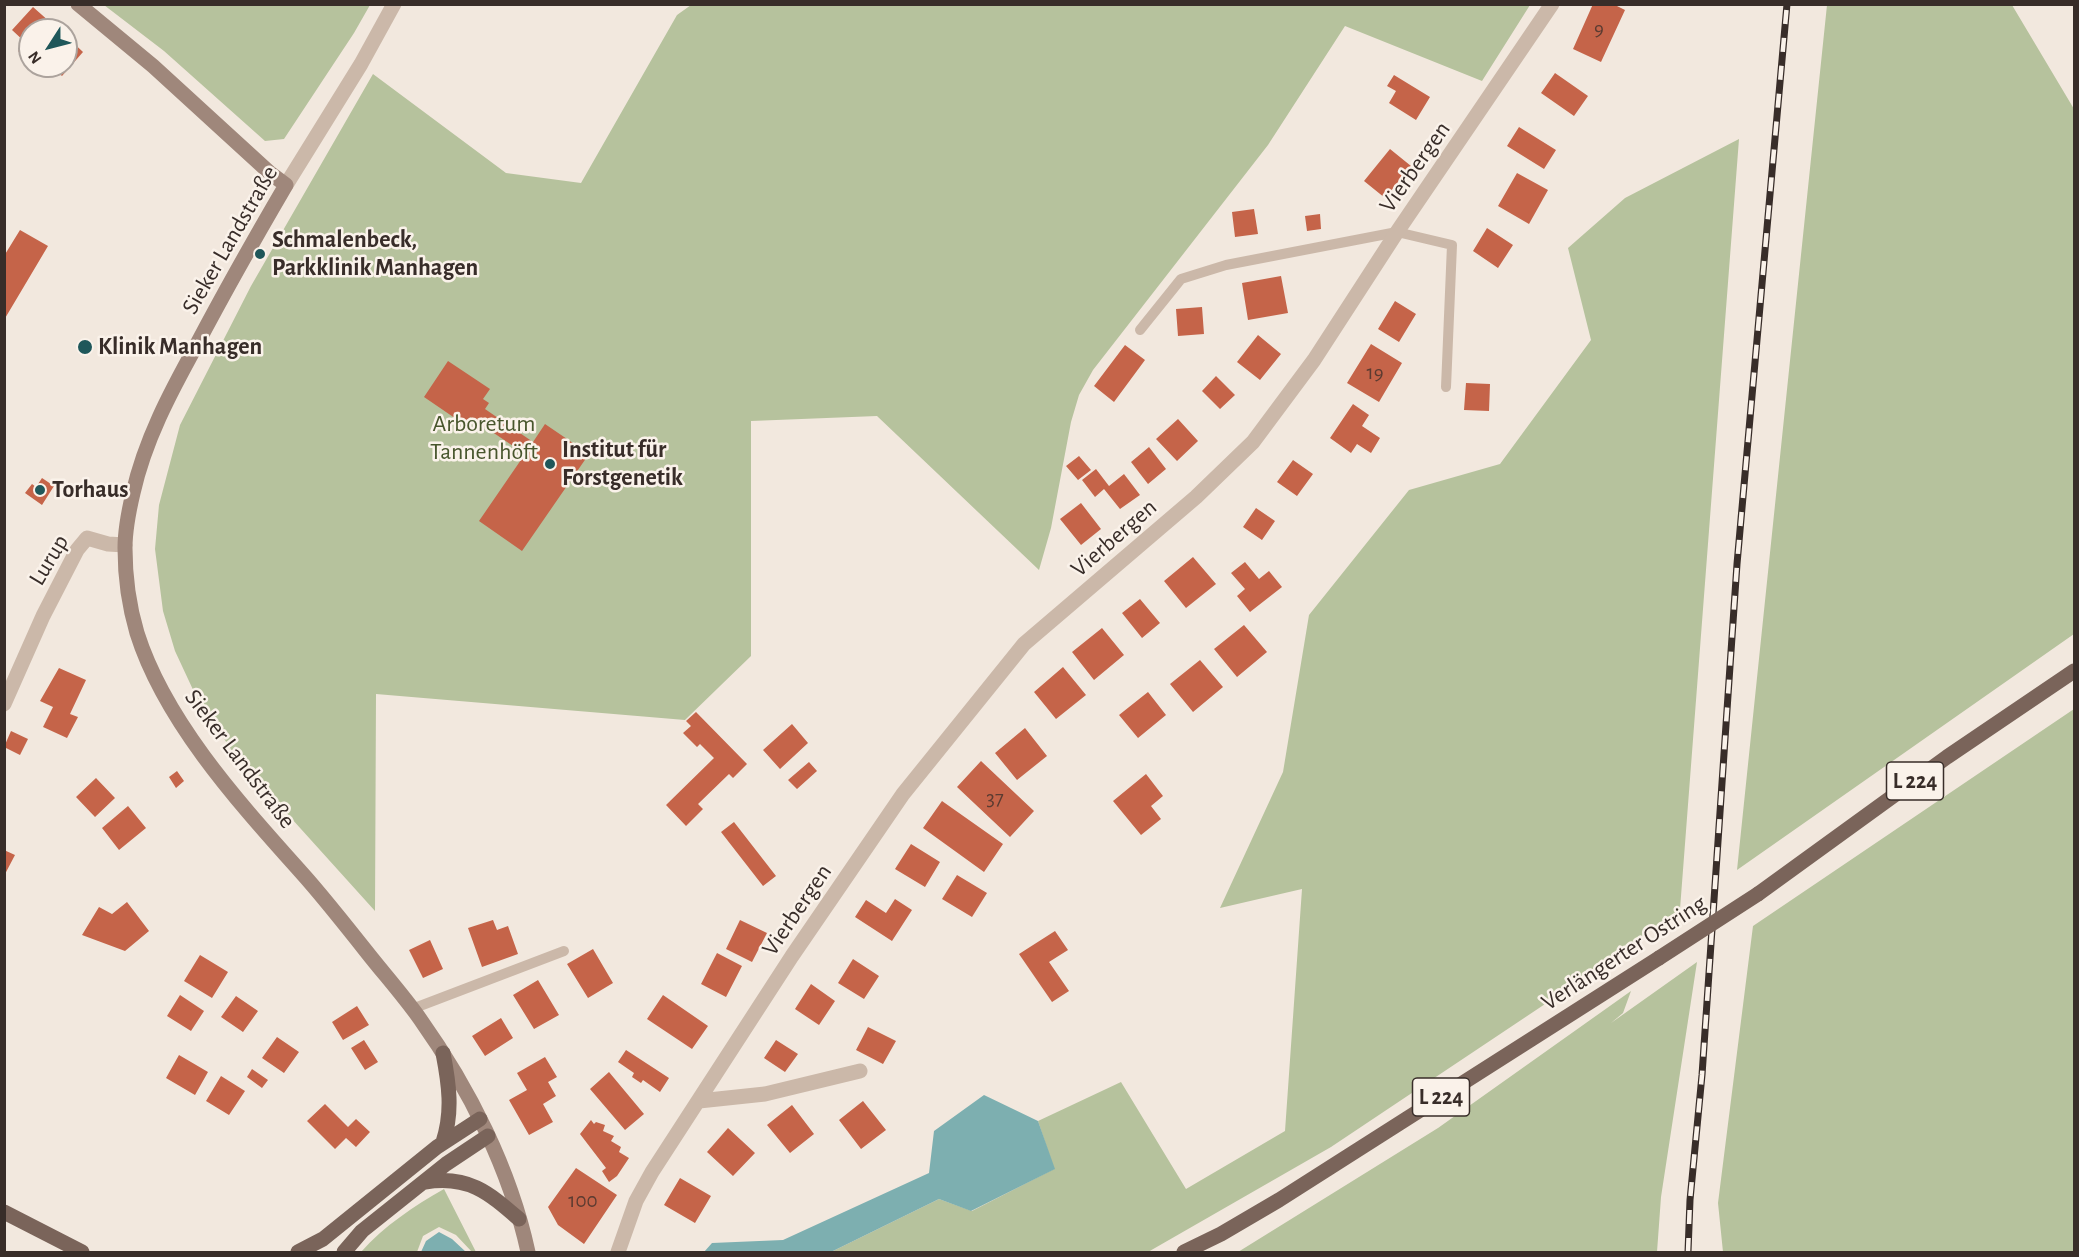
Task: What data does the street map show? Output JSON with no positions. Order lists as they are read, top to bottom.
{
  "streets": {
    "main road": ["Sieker Landstraße", "L 224", "Verlängerter Ostring"],
    "street": ["Vierbergen", "Lurup"]
  },
  "crossings": [
    ["Sieker Landstraße", "Lurup"]
  ],
  "parks": ["Arboretum Tannenhöft"],
  "places": [
    "Schmalenbeck, Parkklinik Manhagen",
    "Klinik Manhagen",
    "Institut für Forstgenetik",
    "Torhaus"
  ],
  "house_numbers": [
    "9",
    "19",
    "37",
    "100"
  ],
  "north": "bottom left"
}
